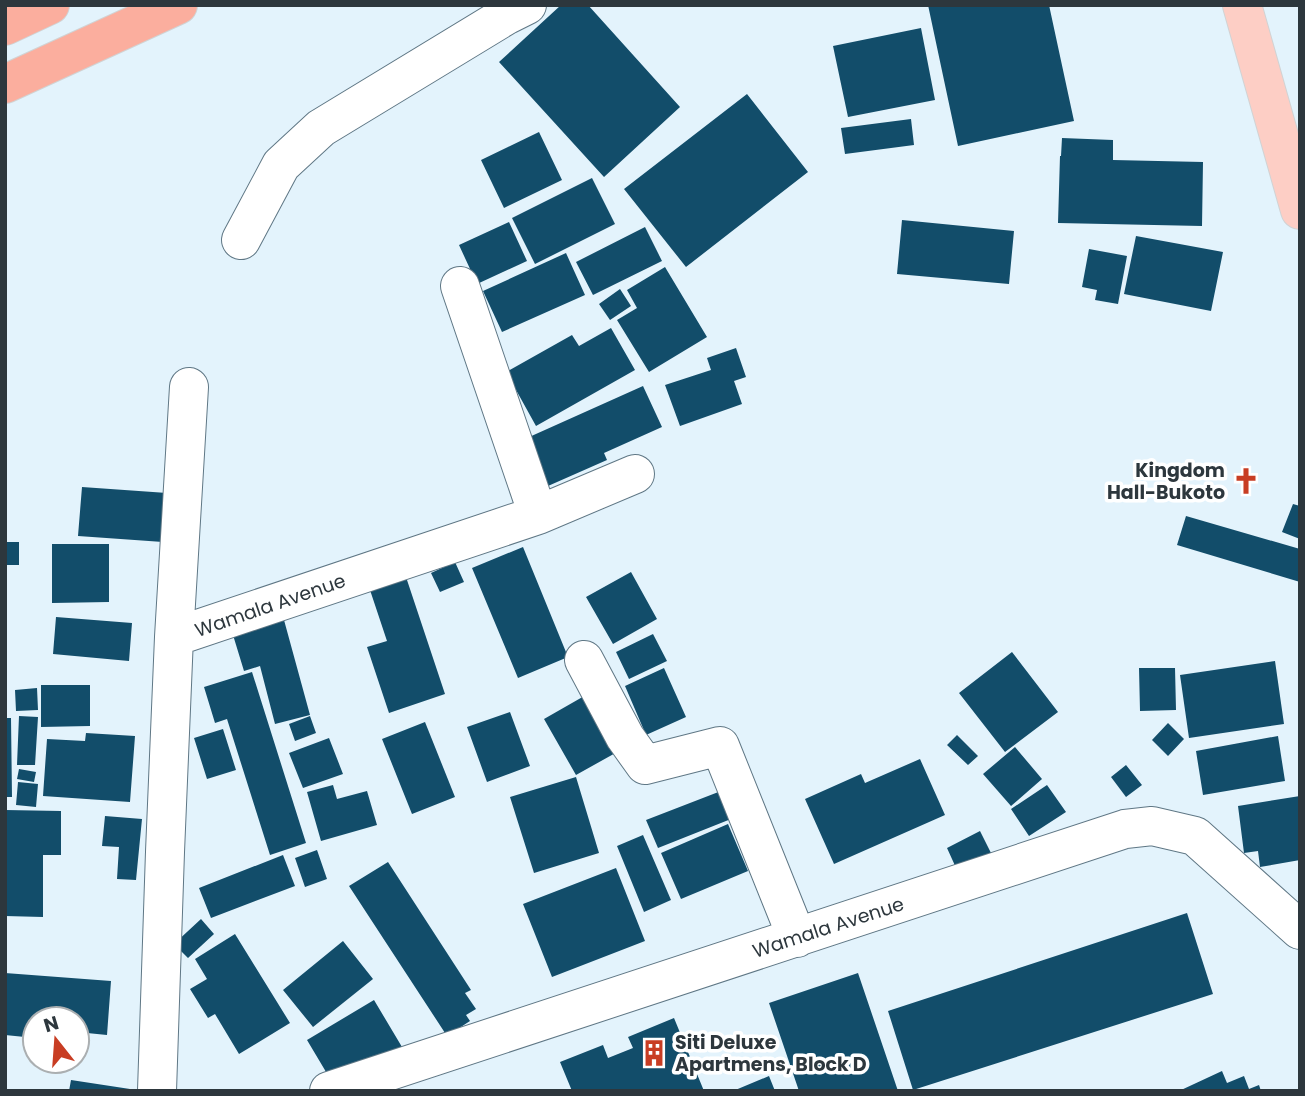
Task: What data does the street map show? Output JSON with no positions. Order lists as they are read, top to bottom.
{
  "streets": {
    "street": ["Wamala Avenue"]
  },
  "places": {
    "church": ["Kingdom Hall-Bukoto"],
    "building": ["Siti Deluxe Apartmens, Block D"]
  },
  "north": "top"
}
